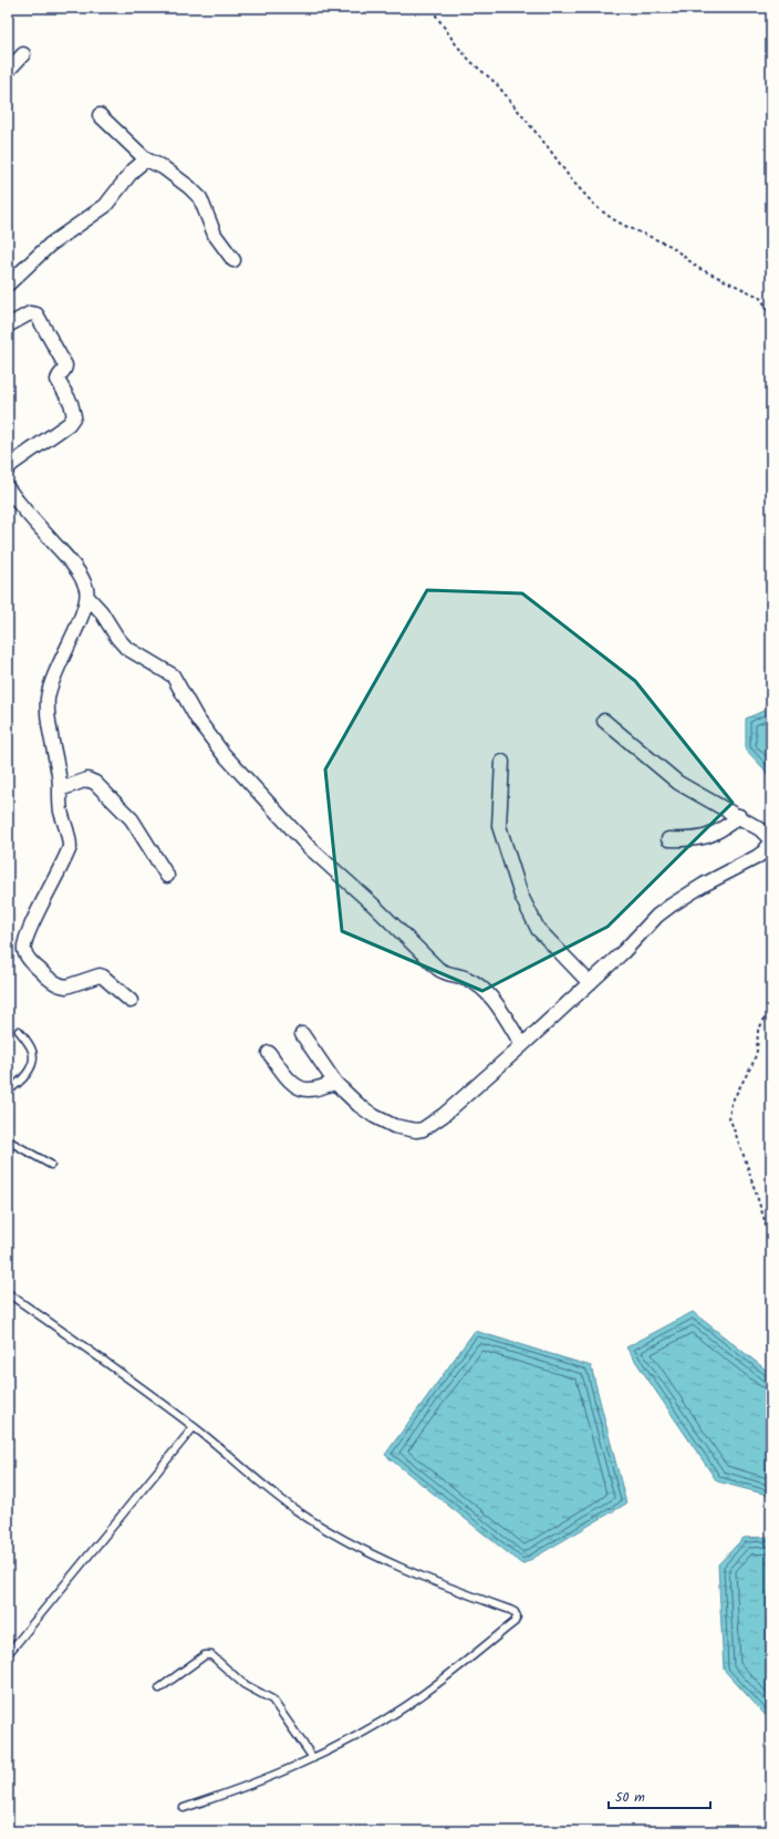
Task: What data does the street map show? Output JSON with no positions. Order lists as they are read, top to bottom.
{
  "scale_bar": "50 m"
}
